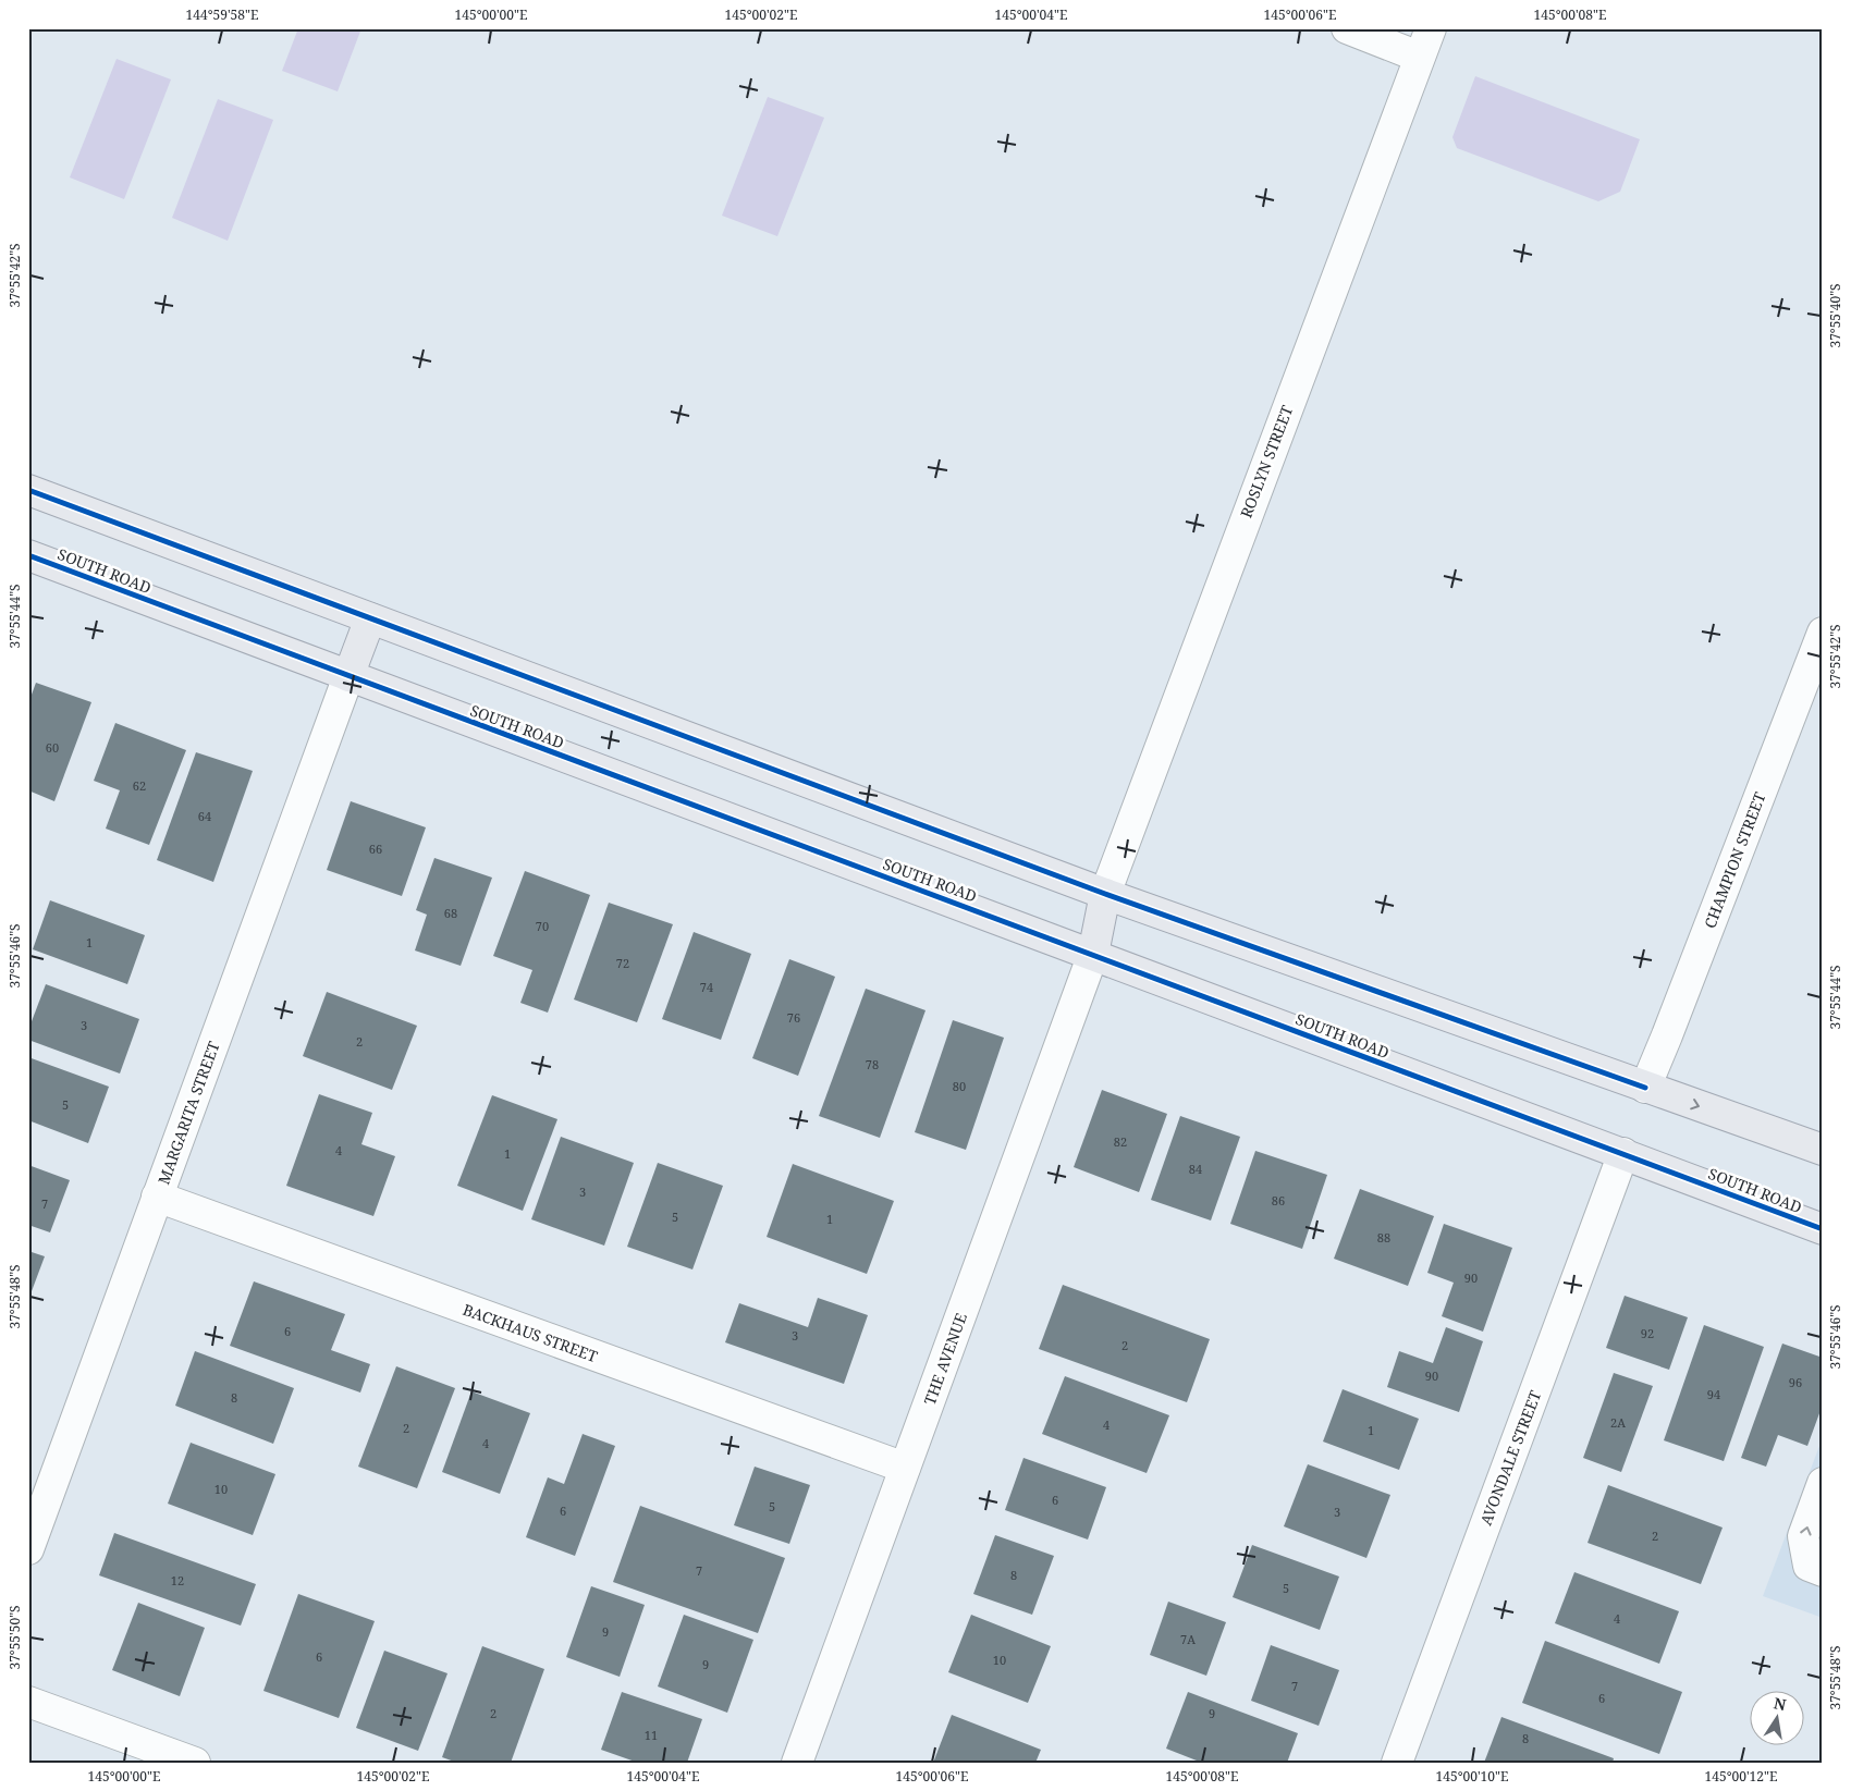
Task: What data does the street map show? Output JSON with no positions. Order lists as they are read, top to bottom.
{
  "streets": {
    "main road": ["SOUTH ROAD"],
    "street": [
      "ROSLYN STREET",
      "CHAMPION STREET",
      "MARGARITA STREET",
      "BACKHAUS STREET",
      "THE AVENUE",
      "AVONDALE STREET"
    ]
  },
  "crossings": [
    ["SOUTH ROAD", "MARGARITA STREET"],
    ["SOUTH ROAD", "THE AVENUE"],
    ["SOUTH ROAD", "AVONDALE STREET"],
    ["MARGARITA STREET", "BACKHAUS STREET"],
    ["BACKHAUS STREET", "THE AVENUE"]
  ],
  "house_numbers": [
    "60",
    "62",
    "64",
    "66",
    "68",
    "70",
    "1",
    "72",
    "74",
    "76",
    "3",
    "2",
    "78",
    "80",
    "5",
    "82",
    "4",
    "1",
    "84",
    "3",
    "86",
    "7",
    "5",
    "1",
    "88",
    "90",
    "6",
    "92",
    "3",
    "2",
    "90",
    "96",
    "94",
    "8",
    "2A",
    "4",
    "2",
    "1",
    "4",
    "10",
    "6",
    "5",
    "6",
    "3",
    "2",
    "7",
    "8",
    "12",
    "5",
    "4",
    "9",
    "7A",
    "6",
    "10",
    "9",
    "7",
    "6",
    "2",
    "9",
    "11",
    "8"
  ],
  "north": "top",
  "coordinates": [
    "144°59'58\"E",
    "145°00'00\"E",
    "145°00'02\"E",
    "145°00'04\"E",
    "145°00'06\"E",
    "145°00'08\"E",
    "37°55'42\"S",
    "37°55'40\"S",
    "37°55'44\"S",
    "37°55'46\"S",
    "37°55'48\"S",
    "37°55'50\"S",
    "145°00'10\"E",
    "145°00'12\"E"
  ]
}
